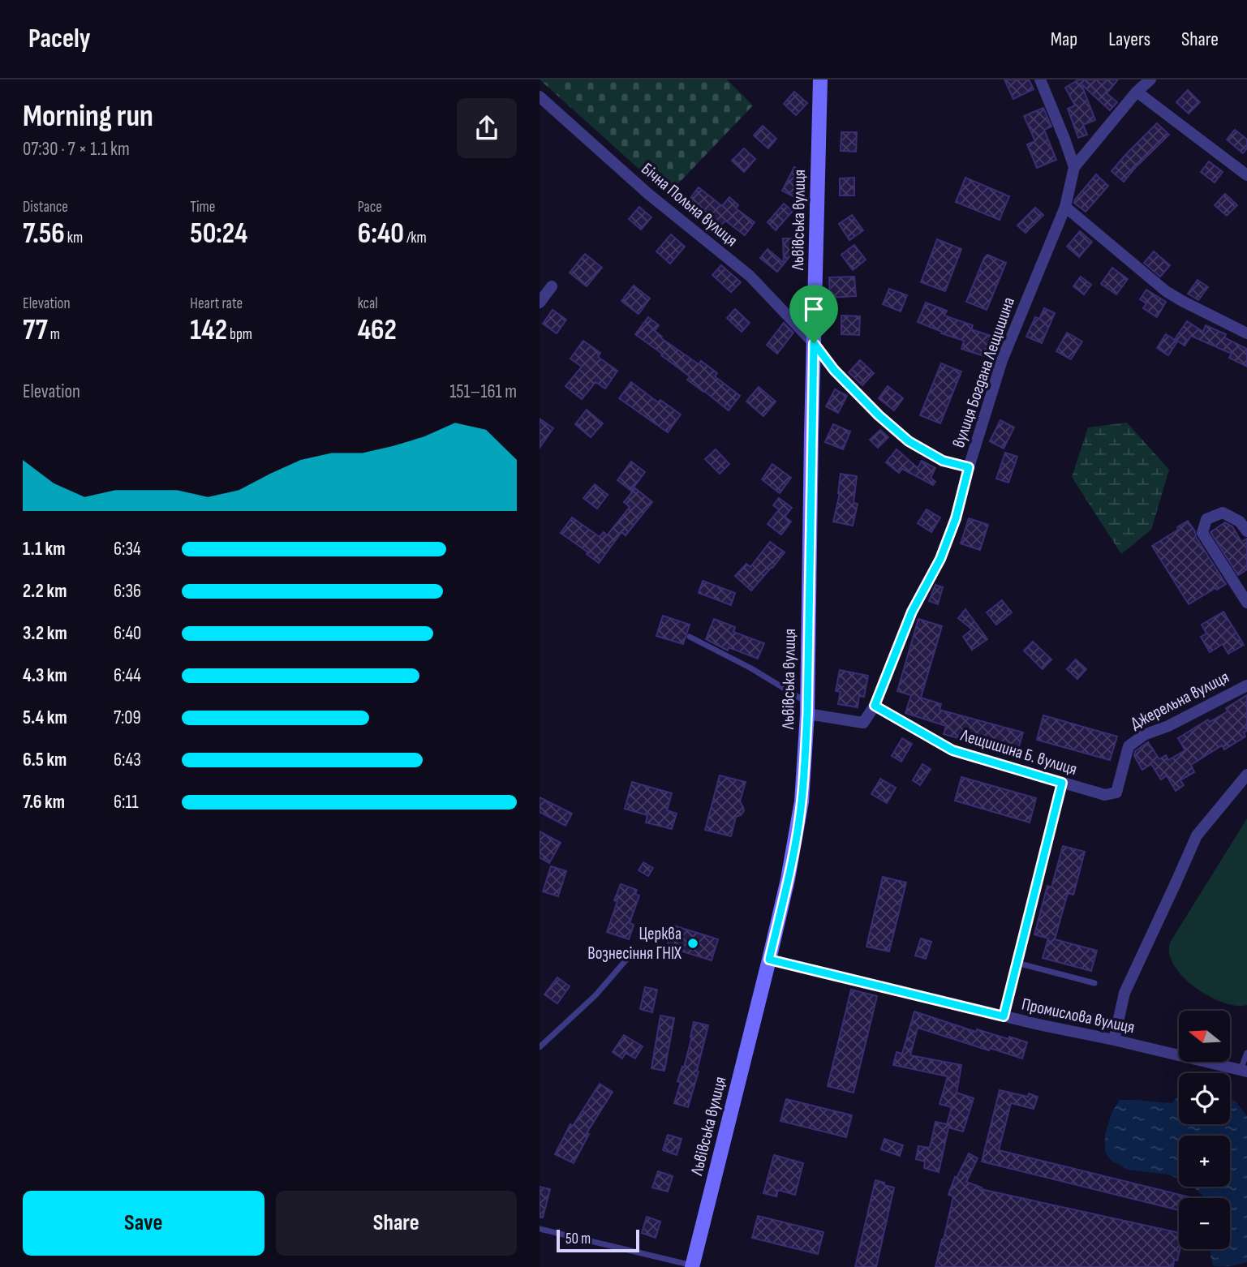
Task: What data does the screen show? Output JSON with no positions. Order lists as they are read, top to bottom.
{
  "streets": {
    "main road": ["Львівська вулиця"],
    "street": [
      "Бічна Польна вулиця",
      "вулиця Богдана Лещишина",
      "Джерельна вулиця",
      "Лещишина Б. вулиця",
      "Промислова вулиця"
    ]
  },
  "crossings": [
    ["Бічна Польна вулиця", "Львівська вулиця"],
    ["Львівська вулиця", "Промислова вулиця"],
    ["вулиця Богдана Лещишина", "Лещишина Б. вулиця"],
    ["Джерельна вулиця", "Лещишина Б. вулиця"]
  ],
  "places": ["Церква Вознесіння ГНІХ"],
  "scale_bar": "50 m",
  "north": "left",
  "page": {
    "header": "Pacely",
    "nav": ["Map", "Layers", "Share"],
    "heading": ["Morning run", "07:30 · 7 × 1.1 km"],
    "stats": [
      ["Distance", "7.56 km"],
      ["Time", "50:24"],
      ["Pace", "6:40 /km"],
      ["Elevation", "77 m"],
      ["Heart rate", "142 bpm"],
      ["kcal", "462"]
    ],
    "chart": ["Elevation", "151–161 m"],
    "list": [
      {
        "name": "1.1 km",
        "note": "6:34"
      },
      {
        "name": "2.2 km",
        "note": "6:36"
      },
      {
        "name": "3.2 km",
        "note": "6:40"
      },
      {
        "name": "4.3 km",
        "note": "6:44"
      },
      {
        "name": "5.4 km",
        "note": "7:09"
      },
      {
        "name": "6.5 km",
        "note": "6:43"
      },
      {
        "name": "7.6 km",
        "note": "6:11"
      }
    ],
    "map_buttons": ["+", "−"],
    "buttons": ["Save", "Share"],
    "scale": "50 m"
  }
}
